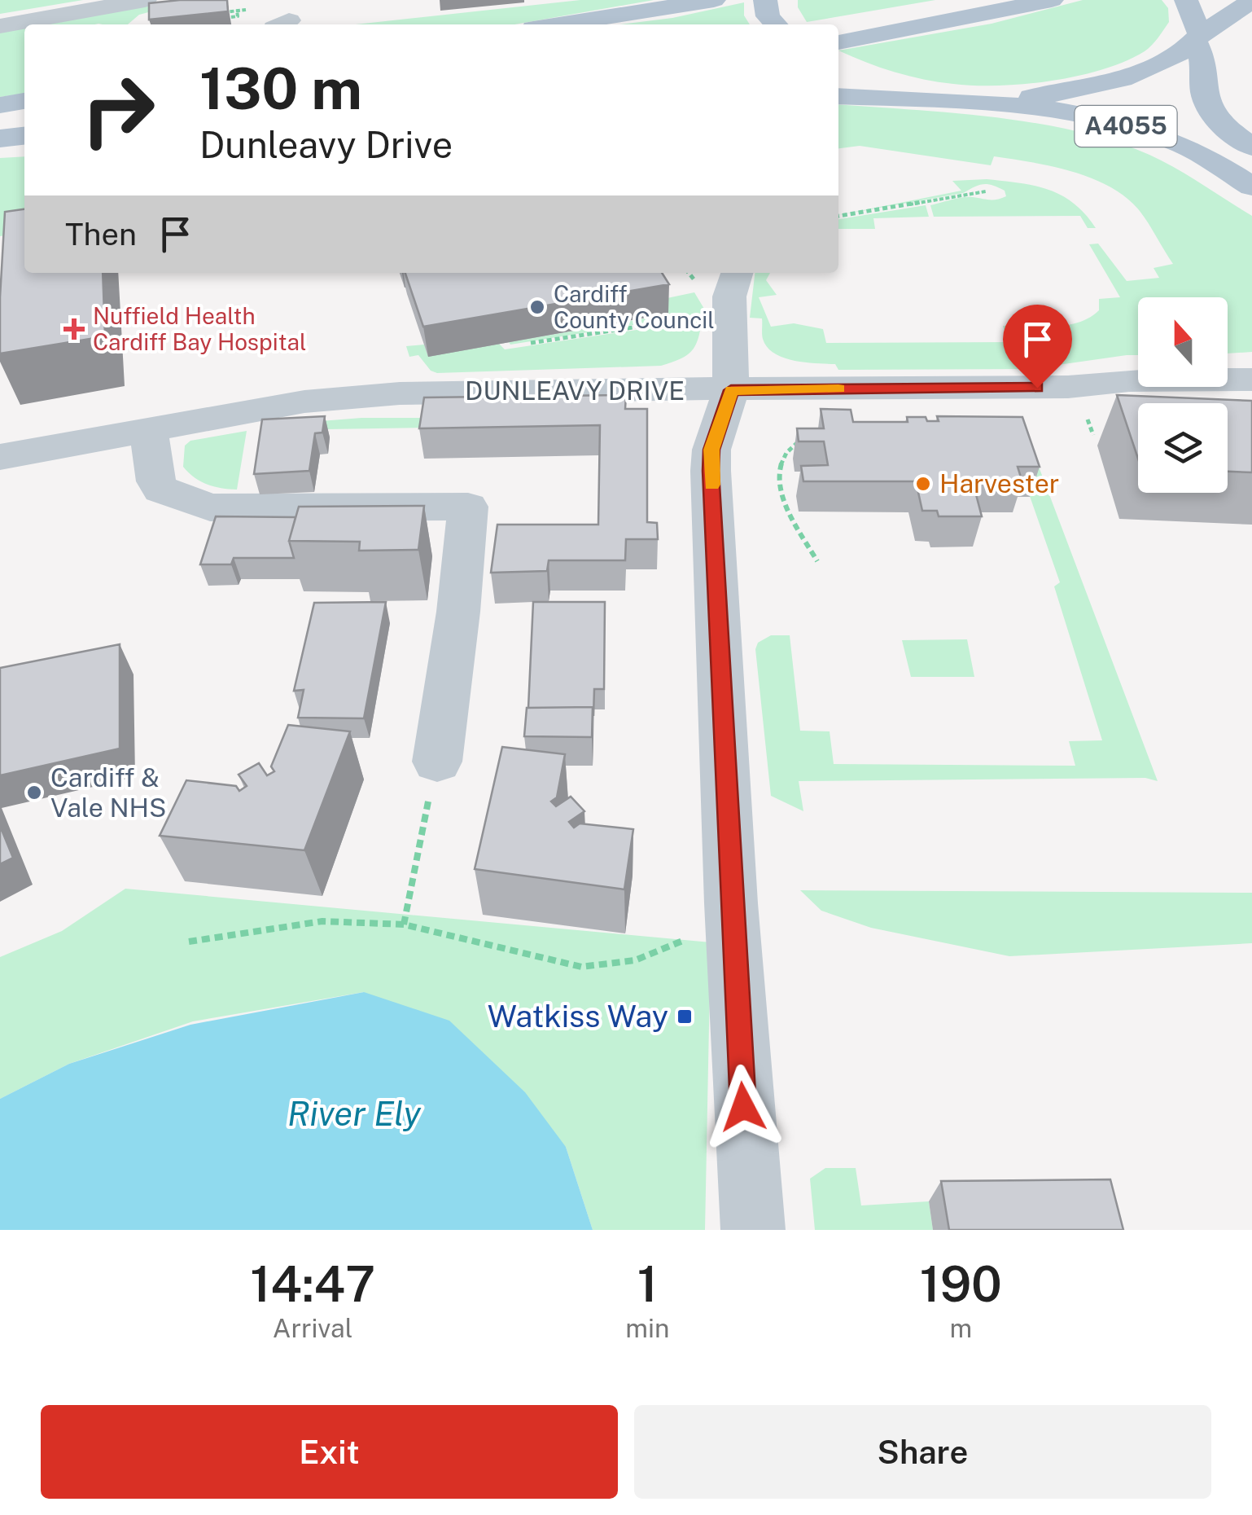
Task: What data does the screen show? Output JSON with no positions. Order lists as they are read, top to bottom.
{
  "streets": {
    "main road": ["A4055"],
    "street": ["DUNLEAVY DRIVE"]
  },
  "water": ["River Ely"],
  "places": {
    "other": ["Cardiff County Council", "Harvester", "Cardiff & Vale NHS"],
    "health": ["Nuffield Health Cardiff Bay Hospital"],
    "transit": ["Watkiss Way"]
  },
  "north": "top",
  "page": {
    "turn": ["130 m", "Dunleavy Drive"],
    "then": "Then",
    "eta": [
      "14:47",
      "Arrival",
      "1",
      "min",
      "190",
      "m"
    ],
    "buttons": ["Exit", "Share"]
  }
}
